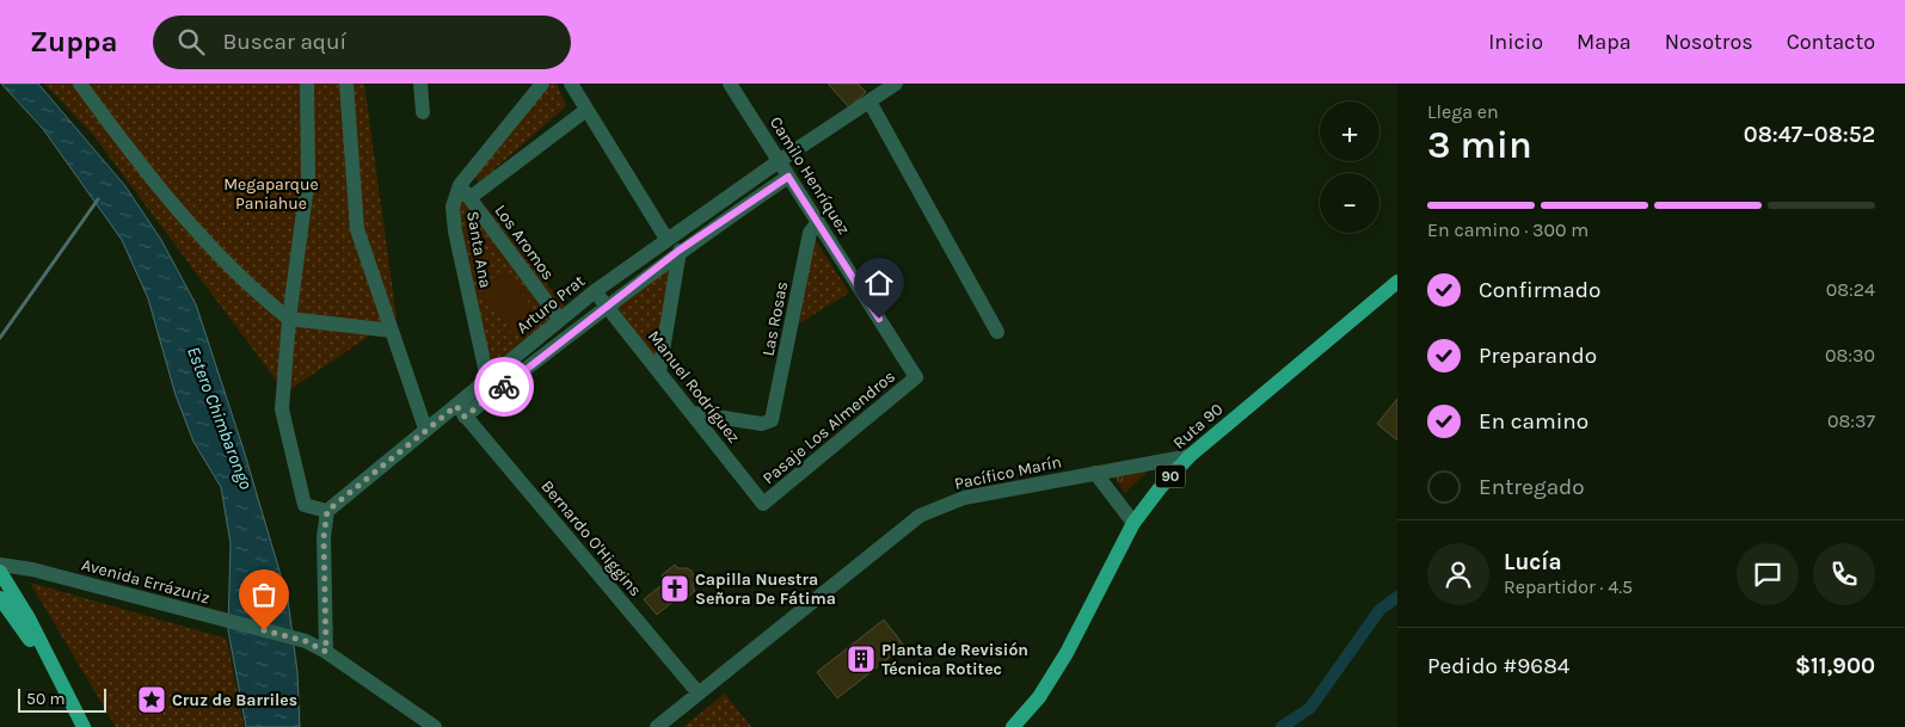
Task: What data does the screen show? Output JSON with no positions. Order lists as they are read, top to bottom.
{
  "streets": {
    "main road": ["Ruta 90", "90"],
    "street": [
      "Camilo Henríquez",
      "Los Aromos",
      "Santa Ana",
      "Arturo Prat",
      "Las Rosas",
      "Manuel Rodríguez",
      "Pasaje Los Almendros",
      "Pacífico Marín",
      "Bernardo O'Higgins",
      "Avenida Errázuriz"
    ]
  },
  "crossings": [
    ["Camilo Henríquez", "Arturo Prat"],
    ["Camilo Henríquez", "Las Rosas"],
    ["Camilo Henríquez", "Pasaje Los Almendros"],
    ["Los Aromos", "Santa Ana"],
    ["Los Aromos", "Arturo Prat"],
    ["Santa Ana", "Arturo Prat"],
    ["Arturo Prat", "Manuel Rodríguez"],
    ["Arturo Prat", "Bernardo O'Higgins"],
    ["Las Rosas", "Manuel Rodríguez"],
    ["Manuel Rodríguez", "Pasaje Los Almendros"],
    ["Ruta 90", "Pacífico Marín"],
    ["Pacífico Marín", "Bernardo O'Higgins"]
  ],
  "water": ["Estero Chimbarongo"],
  "parks": ["Megaparque Paniahue"],
  "places": {
    "church": ["Capilla Nuestra Señora De Fátima"],
    "building": ["Planta de Revisión Técnica Rotitec"],
    "place": ["Cruz de Barriles"]
  },
  "scale_bar": "50 m",
  "page": {
    "header": "Zuppa",
    "search": "Buscar aquí",
    "nav": [
      "Inicio",
      "Mapa",
      "Nosotros",
      "Contacto"
    ],
    "heading": ["3 min", "Llega en", "08:47–08:52"],
    "panel": [
      "Lucía",
      "Repartidor · 4.5",
      "Pedido #9684",
      "$11,900"
    ],
    "map_buttons": ["+", "−"],
    "bar": "En camino · 300 m",
    "list": [
      ["Confirmado", "08:24"],
      ["Preparando", "08:30"],
      ["En camino", "08:37"],
      "Entregado"
    ],
    "scale": "50 m"
  }
}
